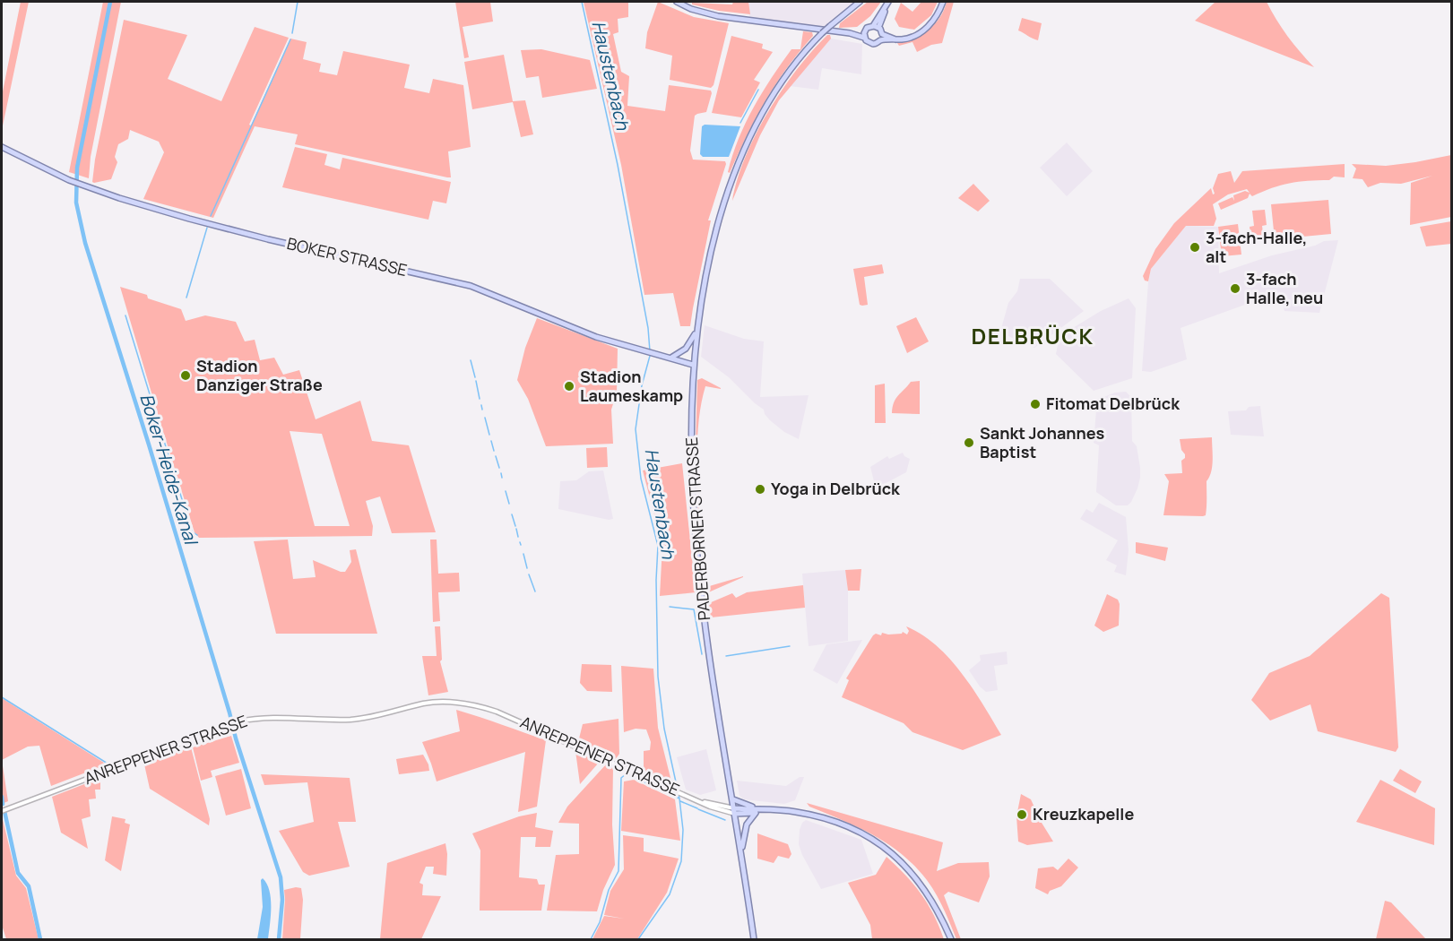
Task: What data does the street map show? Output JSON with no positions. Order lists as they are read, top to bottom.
{
  "streets": {
    "main road": ["BOKER STRASSE", "PADERBORNER STRASSE"],
    "street": ["ANREPPENER STRASSE"]
  },
  "crossings": [
    ["BOKER STRASSE", "PADERBORNER STRASSE"],
    ["PADERBORNER STRASSE", "ANREPPENER STRASSE"]
  ],
  "districts": ["DELBRÜCK"],
  "water": ["Haustenbach", "Boker-Heide-Kanal"],
  "places": [
    "3-fach-Halle, alt",
    "3-fach Halle, neu",
    "Stadion Danziger Straße",
    "Stadion Laumeskamp",
    "Fitomat Delbrück",
    "Sankt Johannes Baptist",
    "Yoga in Delbrück",
    "Kreuzkapelle"
  ]
}
